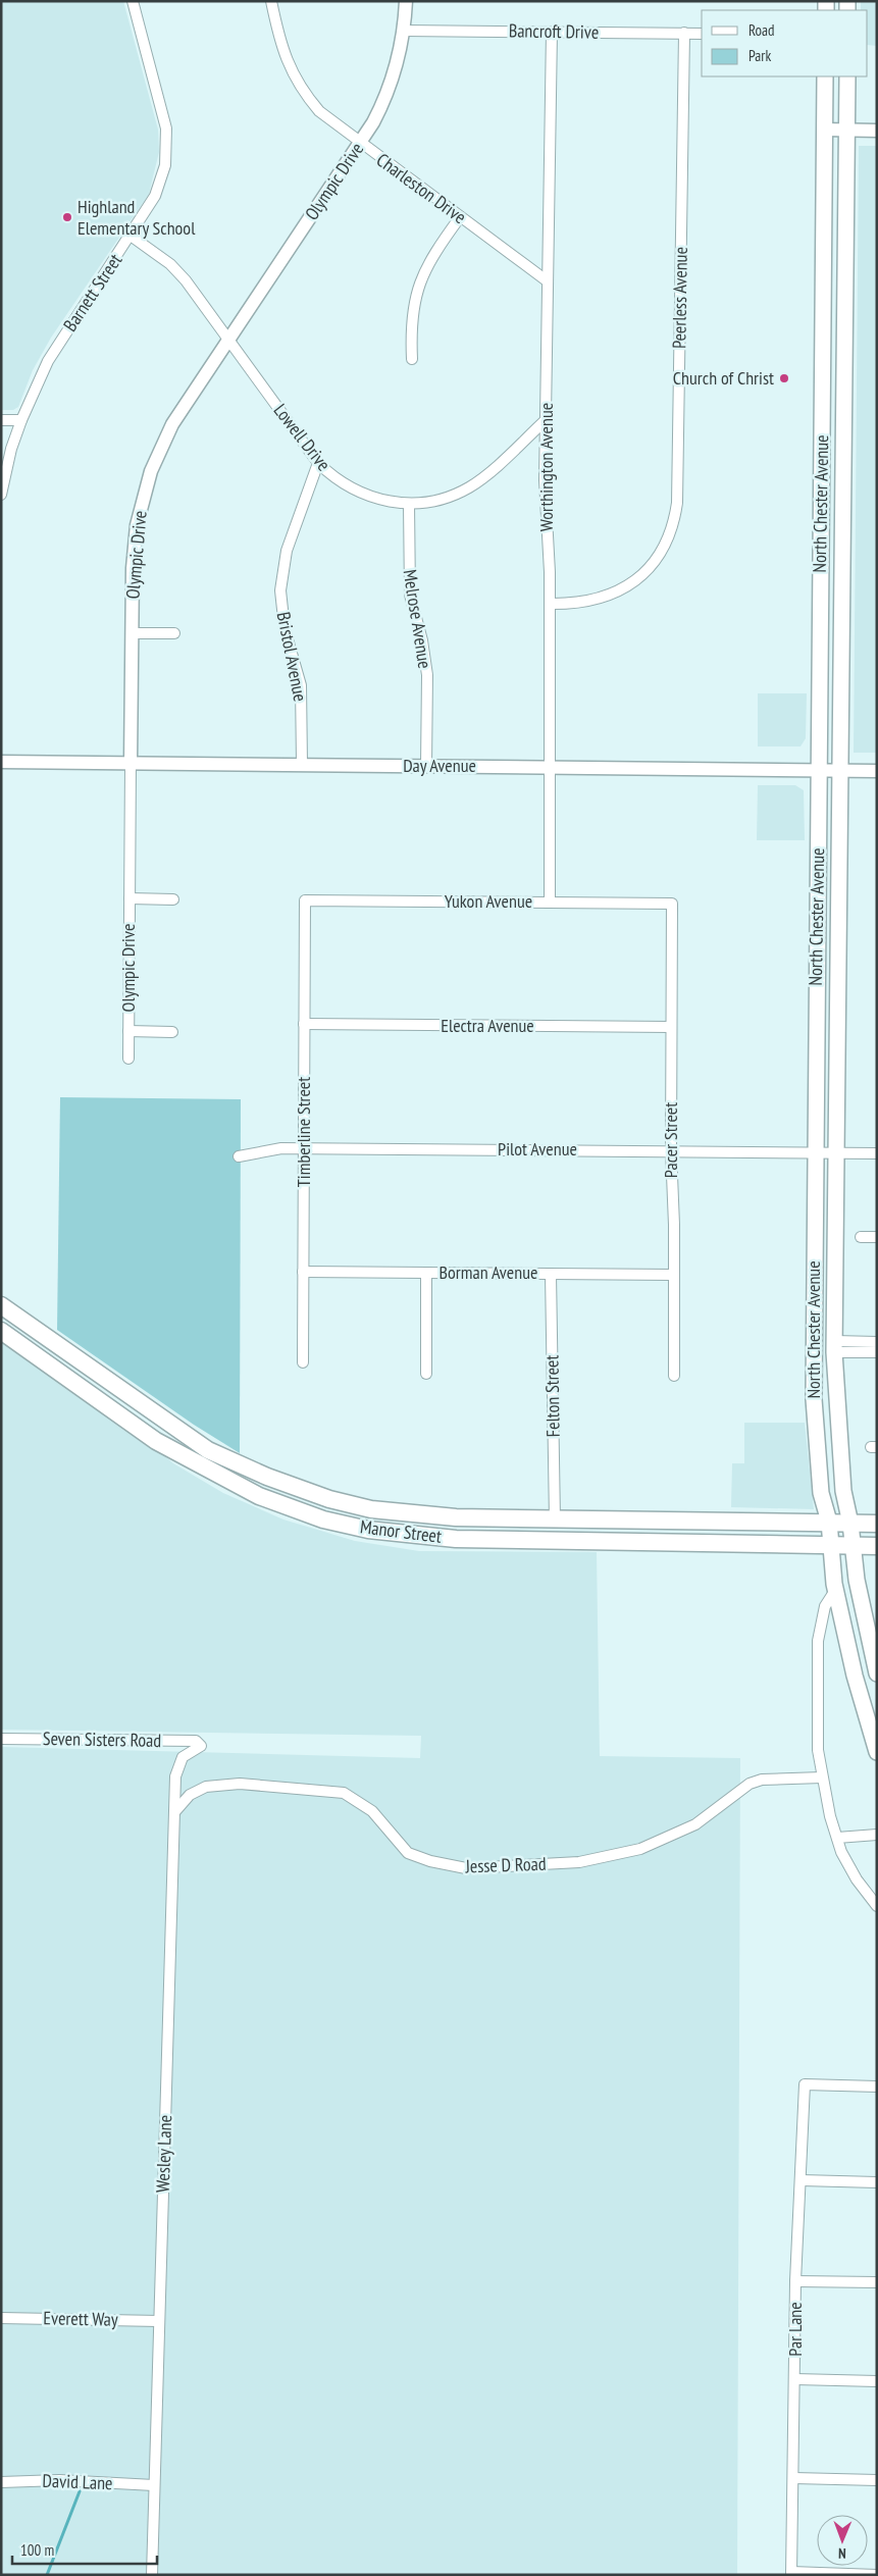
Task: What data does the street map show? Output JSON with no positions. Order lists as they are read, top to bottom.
{
  "streets": {
    "main road": ["North Chester Avenue", "Manor Street"],
    "street": [
      "Bancroft Drive",
      "Olympic Drive",
      "Charleston Drive",
      "Barnett Street",
      "Peerless Avenue",
      "Lowell Drive",
      "Worthington Avenue",
      "Melrose Avenue",
      "Bristol Avenue",
      "Day Avenue",
      "Yukon Avenue",
      "Electra Avenue",
      "Timberline Street",
      "Pacer Street",
      "Pilot Avenue",
      "Borman Avenue",
      "Felton Street",
      "Seven Sisters Road",
      "Jesse D Road",
      "Wesley Lane",
      "Everett Way",
      "Par Lane",
      "David Lane"
    ]
  },
  "crossings": [
    ["Bancroft Drive", "Olympic Drive"],
    ["Bancroft Drive", "Peerless Avenue"],
    ["Bancroft Drive", "Worthington Avenue"],
    ["Olympic Drive", "Charleston Drive"],
    ["Olympic Drive", "Lowell Drive"],
    ["Olympic Drive", "Day Avenue"],
    ["Charleston Drive", "Worthington Avenue"],
    ["Barnett Street", "Lowell Drive"],
    ["Peerless Avenue", "Worthington Avenue"],
    ["Lowell Drive", "Worthington Avenue"],
    ["Lowell Drive", "Melrose Avenue"],
    ["Lowell Drive", "Bristol Avenue"],
    ["Worthington Avenue", "Day Avenue"],
    ["Worthington Avenue", "Yukon Avenue"],
    ["North Chester Avenue", "Day Avenue"],
    ["North Chester Avenue", "Pilot Avenue"],
    ["North Chester Avenue", "Manor Street"],
    ["Melrose Avenue", "Day Avenue"],
    ["Bristol Avenue", "Day Avenue"],
    ["Yukon Avenue", "Timberline Street"],
    ["Yukon Avenue", "Pacer Street"],
    ["Electra Avenue", "Timberline Street"],
    ["Electra Avenue", "Pacer Street"],
    ["Timberline Street", "Pilot Avenue"],
    ["Timberline Street", "Borman Avenue"],
    ["Pacer Street", "Pilot Avenue"],
    ["Pacer Street", "Borman Avenue"],
    ["Borman Avenue", "Felton Street"],
    ["Felton Street", "Manor Street"],
    ["Seven Sisters Road", "Wesley Lane"],
    ["Jesse D Road", "Wesley Lane"],
    ["Wesley Lane", "Everett Way"],
    ["Wesley Lane", "David Lane"]
  ],
  "places": ["Highland Elementary School", "Church of Christ"],
  "legend": ["Road", "Park"],
  "scale_bar": "100 m",
  "north": "bottom"
}
